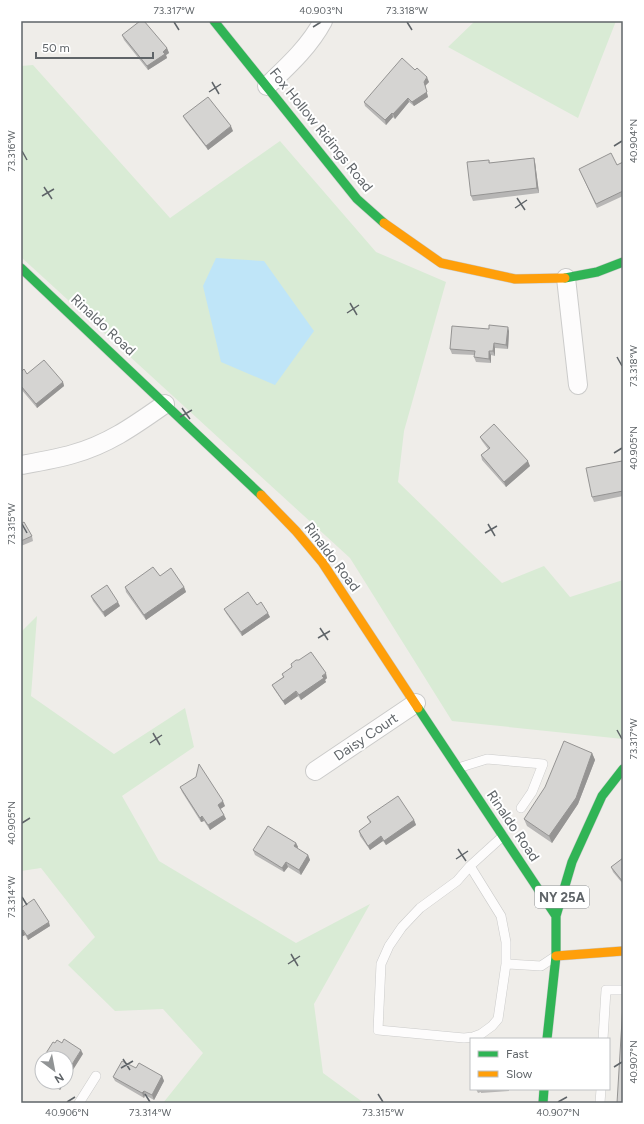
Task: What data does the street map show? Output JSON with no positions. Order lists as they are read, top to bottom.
{
  "streets": {
    "street": [
      "Fox Hollow Ridings Road",
      "Rinaldo Road",
      "Daisy Court",
      "NY 25A"
    ]
  },
  "crossings": [
    ["Rinaldo Road", "Daisy Court"],
    ["Rinaldo Road", "NY 25A"]
  ],
  "legend": ["Fast", "Slow"],
  "scale_bar": "50 m",
  "north": "bottom right",
  "coordinates": [
    "73.317°W",
    "40.903°N",
    "73.318°W",
    "40.904°N",
    "73.316°W",
    "40.905°N",
    "73.315°W",
    "73.314°W",
    "40.907°N",
    "40.906°N"
  ]
}
